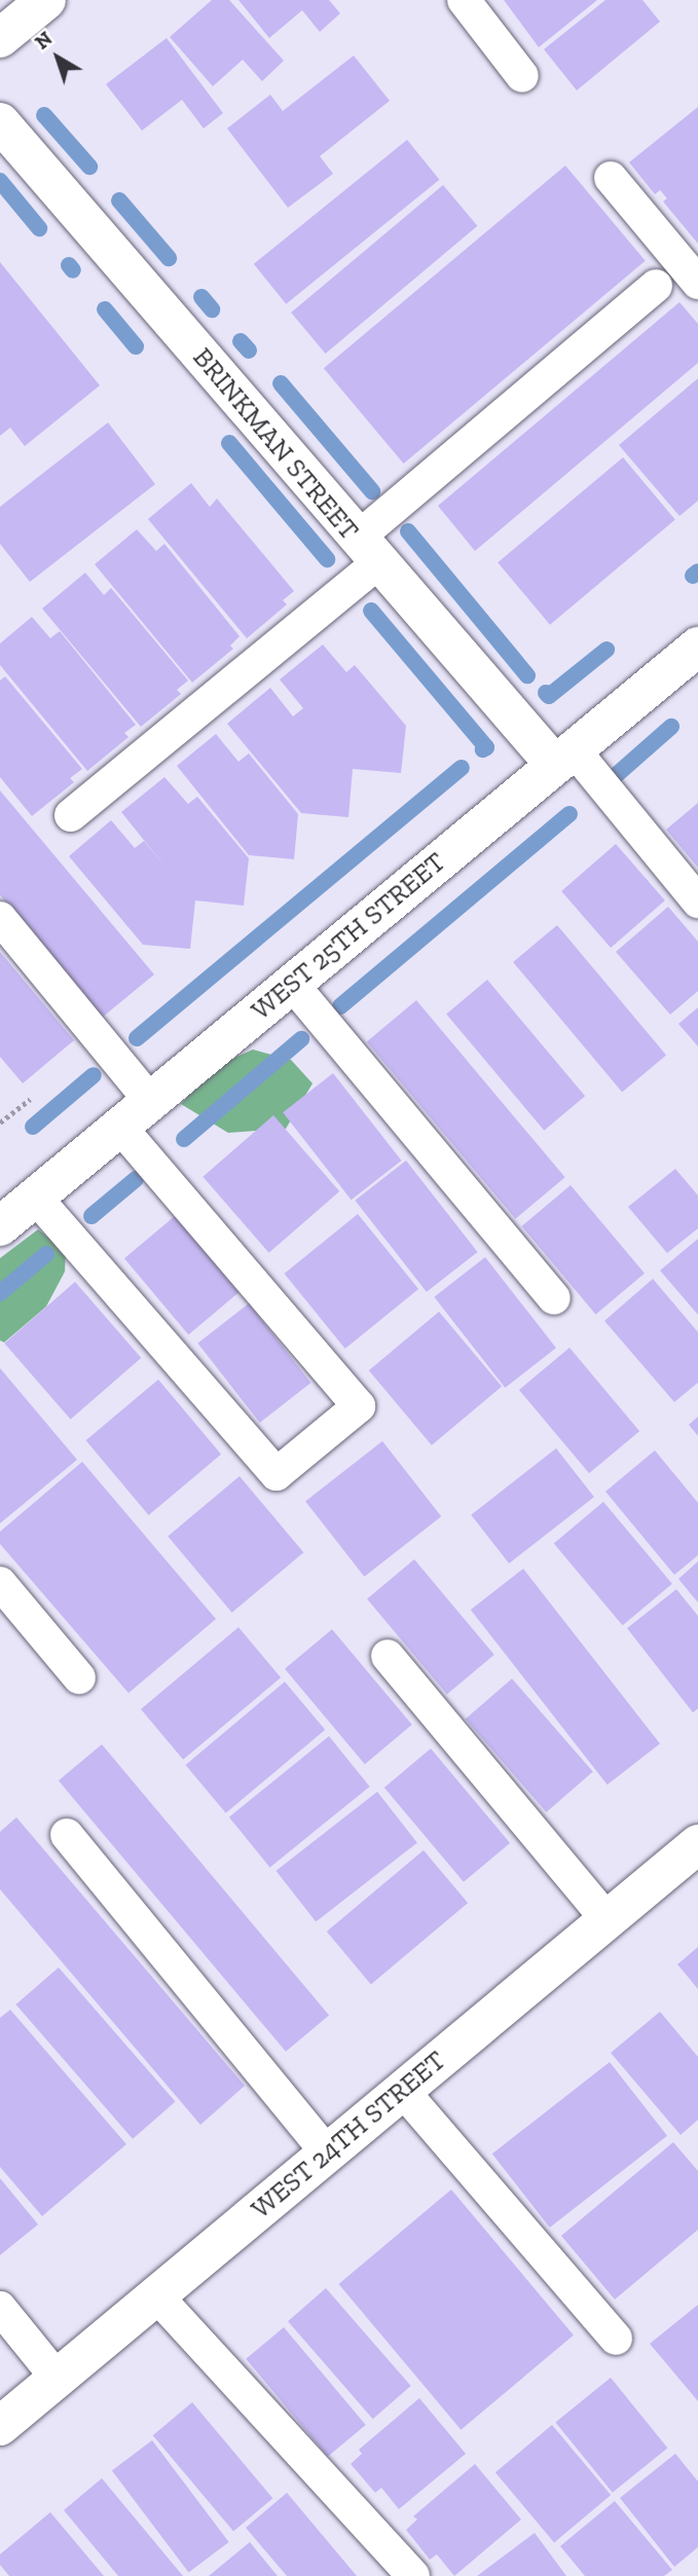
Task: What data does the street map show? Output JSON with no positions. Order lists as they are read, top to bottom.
{
  "streets": {
    "street": ["BRINKMAN STREET", "WEST 25TH STREET", "WEST 24TH STREET"]
  },
  "crossings": [
    ["BRINKMAN STREET", "WEST 25TH STREET"]
  ],
  "north": "top left"
}
